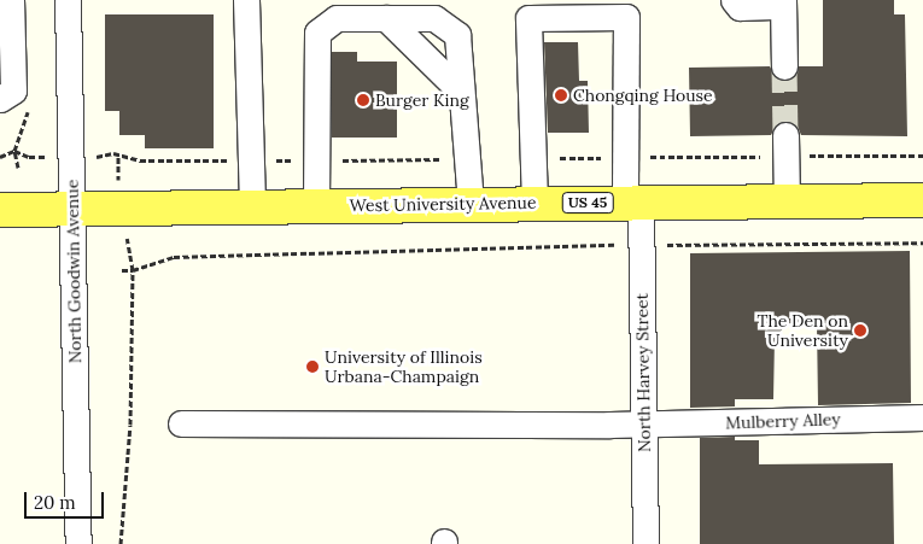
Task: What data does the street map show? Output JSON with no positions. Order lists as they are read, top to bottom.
{
  "streets": {
    "main road": ["US 45", "West University Avenue"],
    "street": ["North Goodwin Avenue", "North Harvey Street", "Mulberry Alley"]
  },
  "crossings": [
    ["West University Avenue", "North Goodwin Avenue"],
    ["West University Avenue", "North Harvey Street"],
    ["North Harvey Street", "Mulberry Alley"]
  ],
  "places": [
    "Chongqing House",
    "Burger King",
    "The Den on University",
    "University of Illinois Urbana-Champaign"
  ],
  "scale_bar": "20 m"
}
